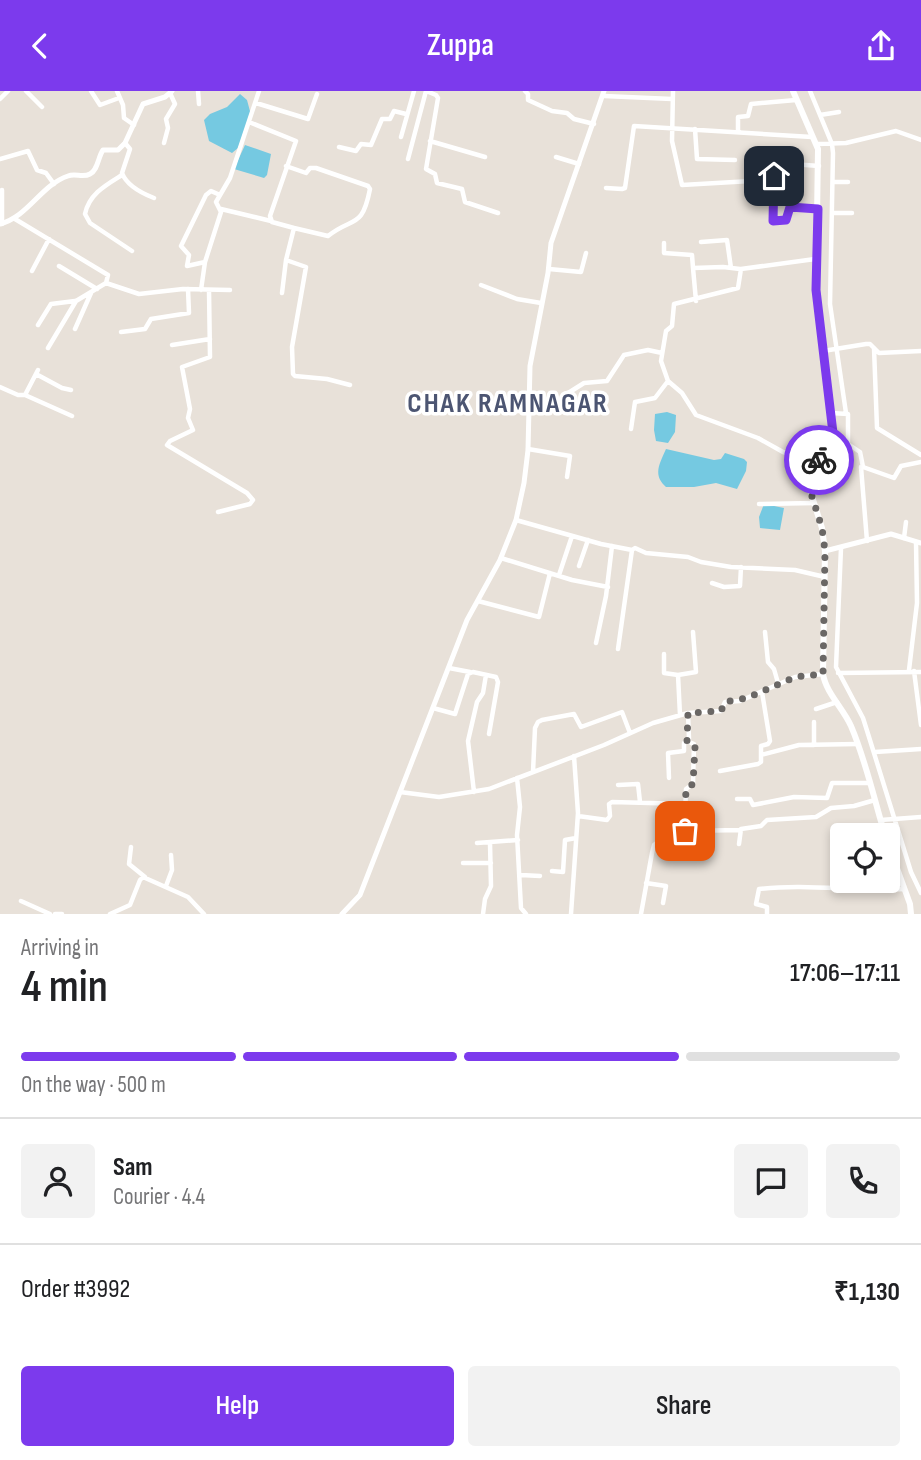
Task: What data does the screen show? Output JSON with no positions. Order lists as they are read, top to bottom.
{
  "districts": ["CHAK RAMNAGAR"],
  "page": {
    "header": "Zuppa",
    "heading": ["4 min", "Arriving in", "17:06–17:11"],
    "panel": [
      "Sam",
      "Courier · 4.4",
      "Order #3992",
      "₹1,130"
    ],
    "bar": "On the way · 500 m",
    "buttons": ["Help", "Share"]
  }
}
